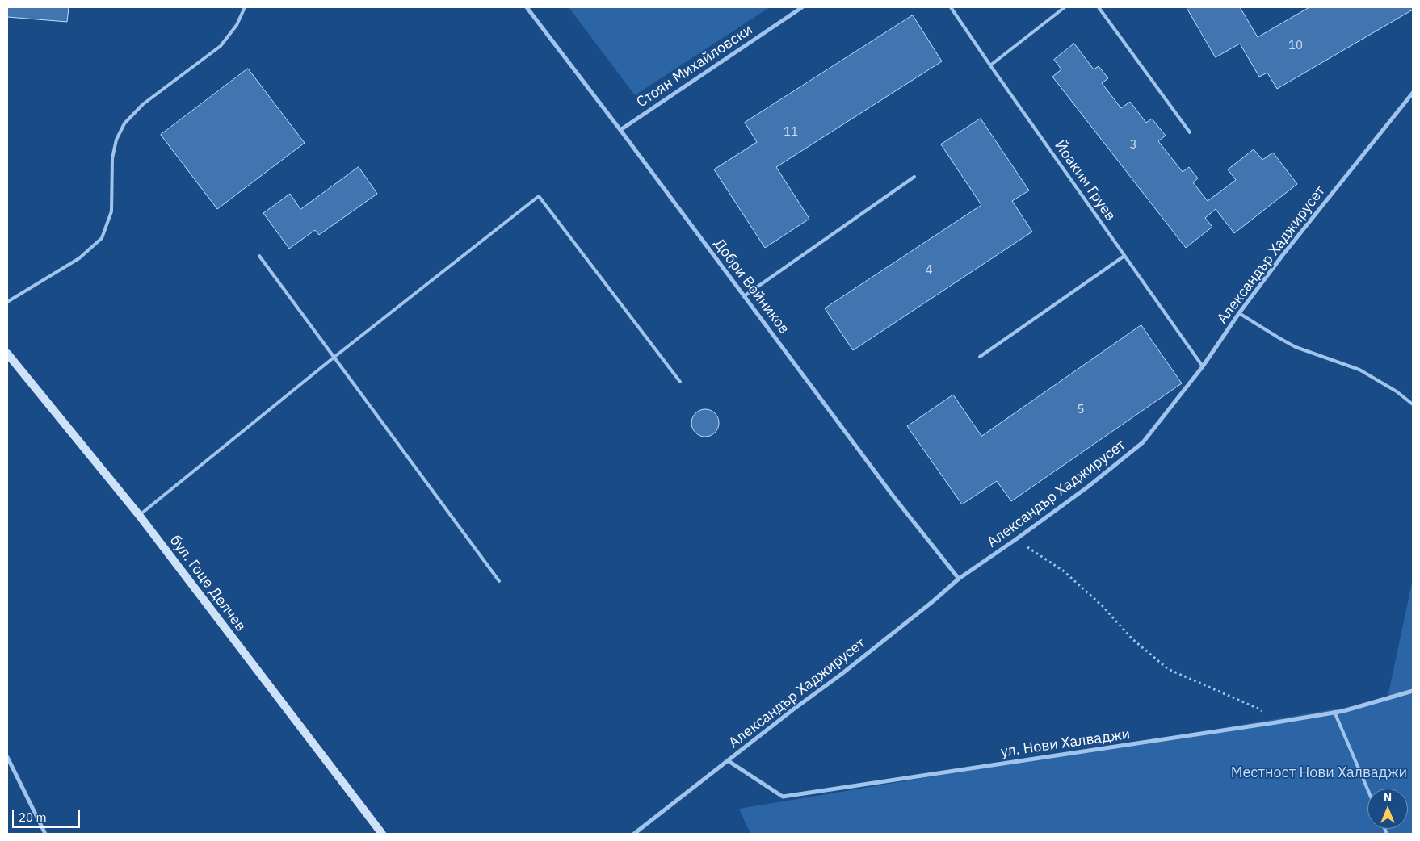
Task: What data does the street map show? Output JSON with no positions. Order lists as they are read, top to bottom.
{
  "streets": {
    "main road": ["бул. Гоце Делчев"],
    "street": [
      "Стоян Михайловски",
      "Александър Хаджирусет",
      "Добри Войников",
      "ул. Нови Халваджи"
    ],
    "lane": ["Йоаким Груев"]
  },
  "crossings": [
    ["Стоян Михайловски", "Добри Войников"],
    ["Йоаким Груев", "Александър Хаджирусет"],
    ["Александър Хаджирусет", "Добри Войников"],
    ["Александър Хаджирусет", "ул. Нови Халваджи"]
  ],
  "parks": ["Местност Нови Халваджи"],
  "house_numbers": [
    "10",
    "11",
    "3",
    "4",
    "5"
  ],
  "scale_bar": "20 m",
  "north": "top"
}
